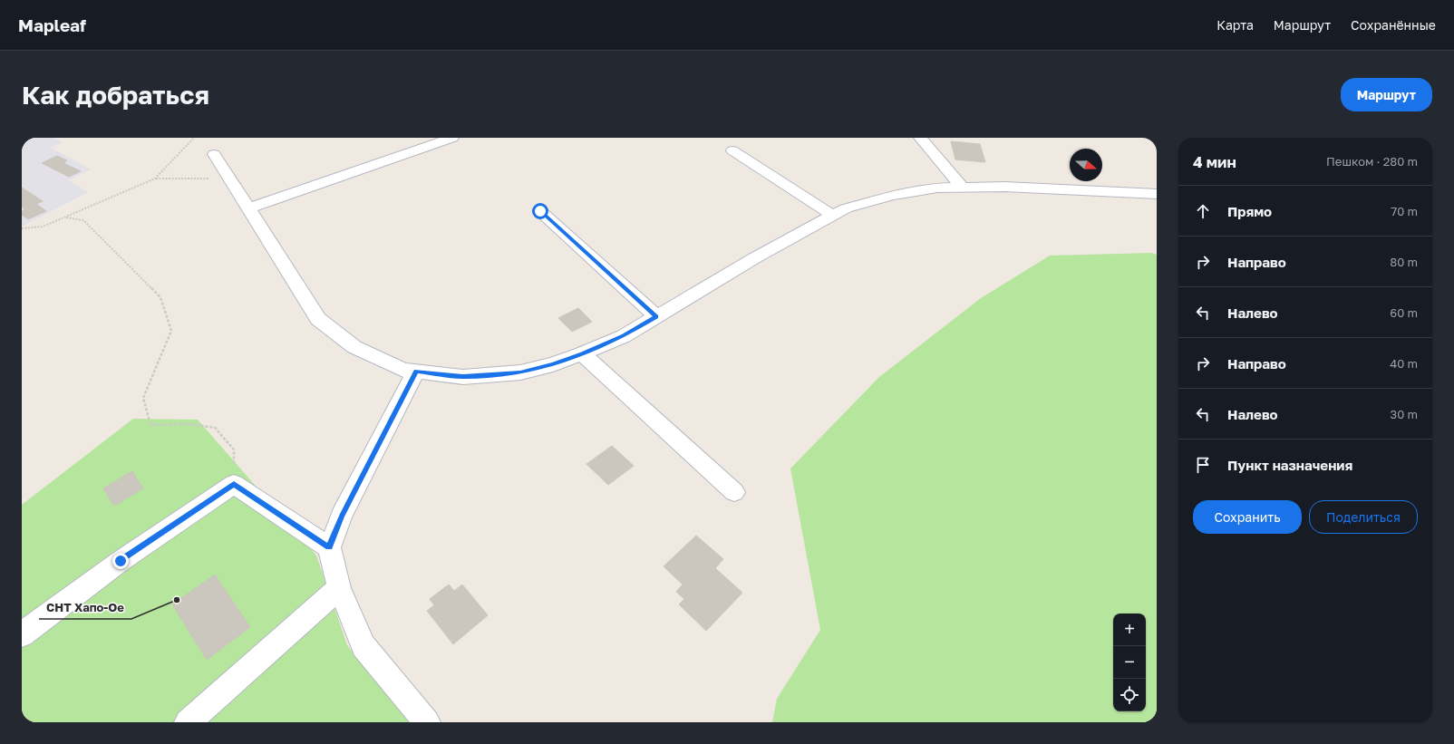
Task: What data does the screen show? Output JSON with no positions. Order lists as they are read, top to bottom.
{
  "places": ["СНТ Хапо-Ое"],
  "north": "right",
  "page": {
    "header": "Mapleaf",
    "nav": ["Карта", "Маршрут", "Сохранённые"],
    "buttons": [
      "Маршрут",
      ["Сохранить", "Поделиться"]
    ],
    "title": "Как добраться",
    "heading": ["4 мин", "Пешком · 280 m"],
    "list": [
      ["Прямо", "70 m"],
      ["Направо", "80 m"],
      ["Налево", "60 m"],
      ["Направо", "40 m"],
      ["Налево", "30 m"],
      "Пункт назначения"
    ],
    "map_buttons": ["+", "−"]
  }
}
